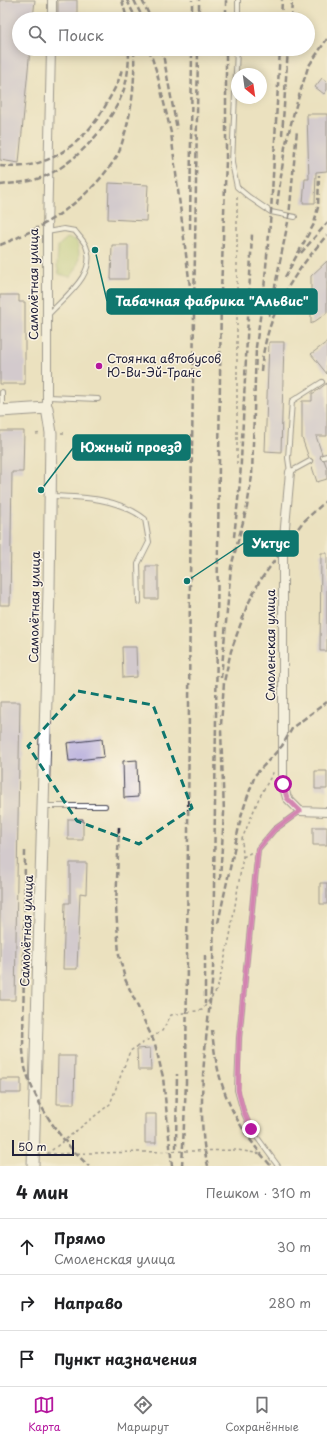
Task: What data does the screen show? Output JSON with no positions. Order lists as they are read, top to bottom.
{
  "streets": {
    "main road": ["Самолётная улица"],
    "street": ["Смоленская улица"]
  },
  "places": [
    "Табачная фабрика \"Альвис\"",
    "Стоянка автобусов Ю-Ви-Эй-Транс",
    "Южный проезд",
    "Уктус"
  ],
  "scale_bar": "50 m",
  "north": "bottom right",
  "page": {
    "search": "Поиск",
    "scale": "50 m",
    "heading": ["4 мин", "Пешком · 310 m"],
    "list": [
      ["Прямо", "Смоленская улица", "30 m"],
      ["Направо", "280 m"],
      "Пункт назначения"
    ],
    "nav": ["Карта", "Маршрут", "Сохранённые"]
  }
}
